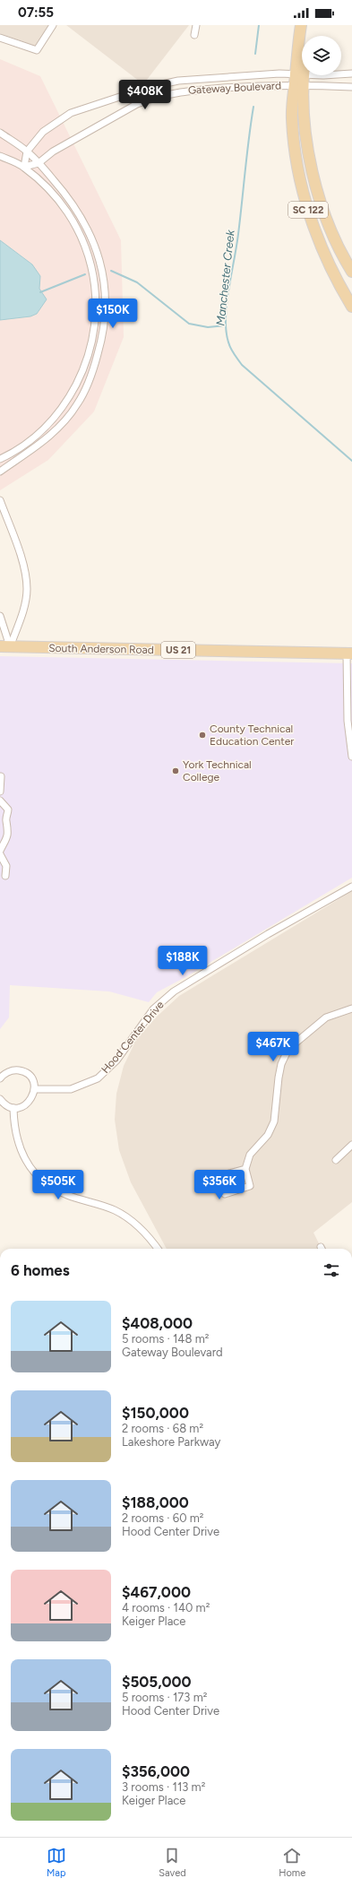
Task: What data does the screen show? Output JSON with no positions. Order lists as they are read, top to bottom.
{
  "streets": {
    "main road": ["SC 122", "South Anderson Road", "US 21"],
    "street": ["Gateway Boulevard", "Hood Center Drive"]
  },
  "crossings": [
    ["Gateway Boulevard", "SC 122"]
  ],
  "water": ["Manchester Creek"],
  "places": ["County Technical Education Center", "York Technical College"],
  "page": {
    "status": "07:55",
    "price": [
      "$408K",
      "$150K",
      "$188K",
      "$467K",
      "$505K",
      "$356K"
    ],
    "heading": "6 homes",
    "list": [
      {
        "name": "$408,000",
        "note": "5 rooms · 148 m² · Gateway Boulevard"
      },
      {
        "name": "$150,000",
        "note": "2 rooms · 68 m² · Lakeshore Parkway"
      },
      {
        "name": "$188,000",
        "note": "2 rooms · 60 m² · Hood Center Drive"
      },
      {
        "name": "$467,000",
        "note": "4 rooms · 140 m² · Keiger Place"
      },
      {
        "name": "$505,000",
        "note": "5 rooms · 173 m² · Hood Center Drive"
      },
      {
        "name": "$356,000",
        "note": "3 rooms · 113 m² · Keiger Place"
      }
    ],
    "tabs": ["Map", "Saved", "Home"]
  }
}
